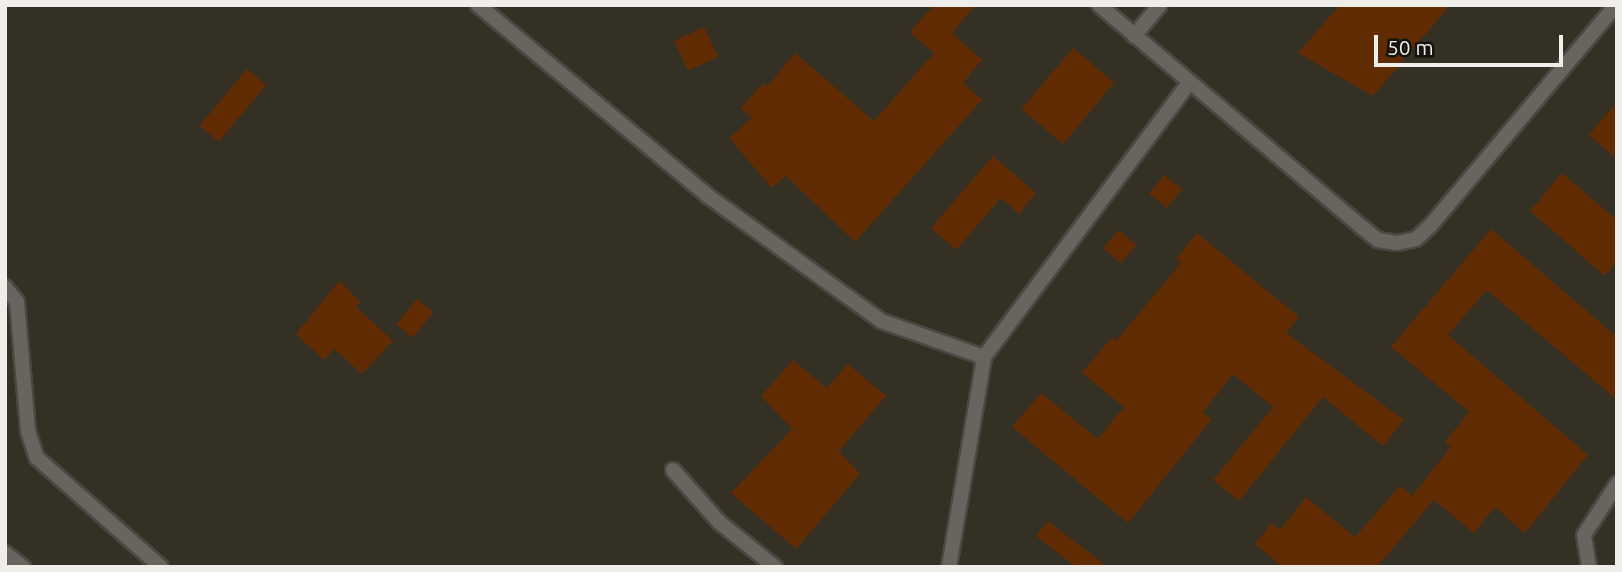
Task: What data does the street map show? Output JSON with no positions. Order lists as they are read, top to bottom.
{
  "scale_bar": "50 m"
}
